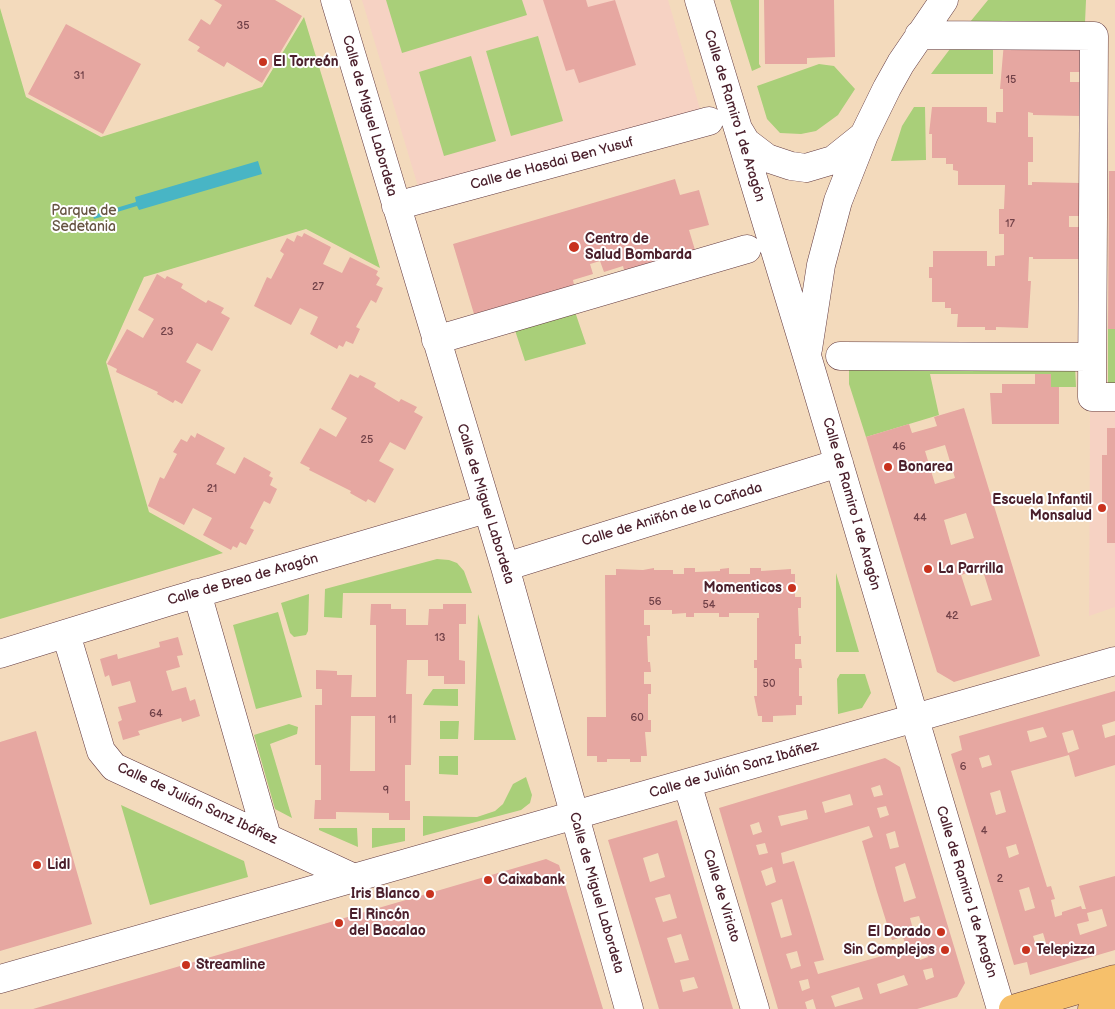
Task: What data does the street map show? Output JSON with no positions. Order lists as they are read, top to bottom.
{
  "streets": {
    "street": [
      "Calle de Miguel Labordeta",
      "Calle de Ramiro I de Aragón",
      "Calle de Hasdai Ben Yusuf",
      "Calle de Aniñón de la Cañada",
      "Calle de Brea de Aragón",
      "Calle de Julián Sanz Ibáñez",
      "Calle de Viriato"
    ]
  },
  "crossings": [
    ["Calle de Miguel Labordeta", "Calle de Hasdai Ben Yusuf"],
    ["Calle de Miguel Labordeta", "Calle de Aniñón de la Cañada"],
    ["Calle de Miguel Labordeta", "Calle de Brea de Aragón"],
    ["Calle de Miguel Labordeta", "Calle de Julián Sanz Ibáñez"],
    ["Calle de Ramiro I de Aragón", "Calle de Aniñón de la Cañada"],
    ["Calle de Ramiro I de Aragón", "Calle de Julián Sanz Ibáñez"],
    ["Calle de Brea de Aragón", "Calle de Julián Sanz Ibáñez"],
    ["Calle de Julián Sanz Ibáñez", "Calle de Viriato"]
  ],
  "parks": ["Parque de Sedetania"],
  "places": [
    "El Torreón",
    "Centro de Salud Bombarda",
    "Bonarea",
    "Escuela Infantil Monsalud",
    "La Parrilla",
    "Momenticos",
    "Lidl",
    "Caixabank",
    "Iris Blanco",
    "El Rincón del Bacalao",
    "El Dorado",
    "Sin Complejos",
    "Telepizza",
    "Streamline"
  ],
  "house_numbers": [
    "35",
    "31",
    "15",
    "17",
    "27",
    "23",
    "25",
    "46",
    "21",
    "44",
    "56",
    "54",
    "42",
    "13",
    "50",
    "64",
    "60",
    "11",
    "6",
    "9",
    "4",
    "2"
  ]
}
